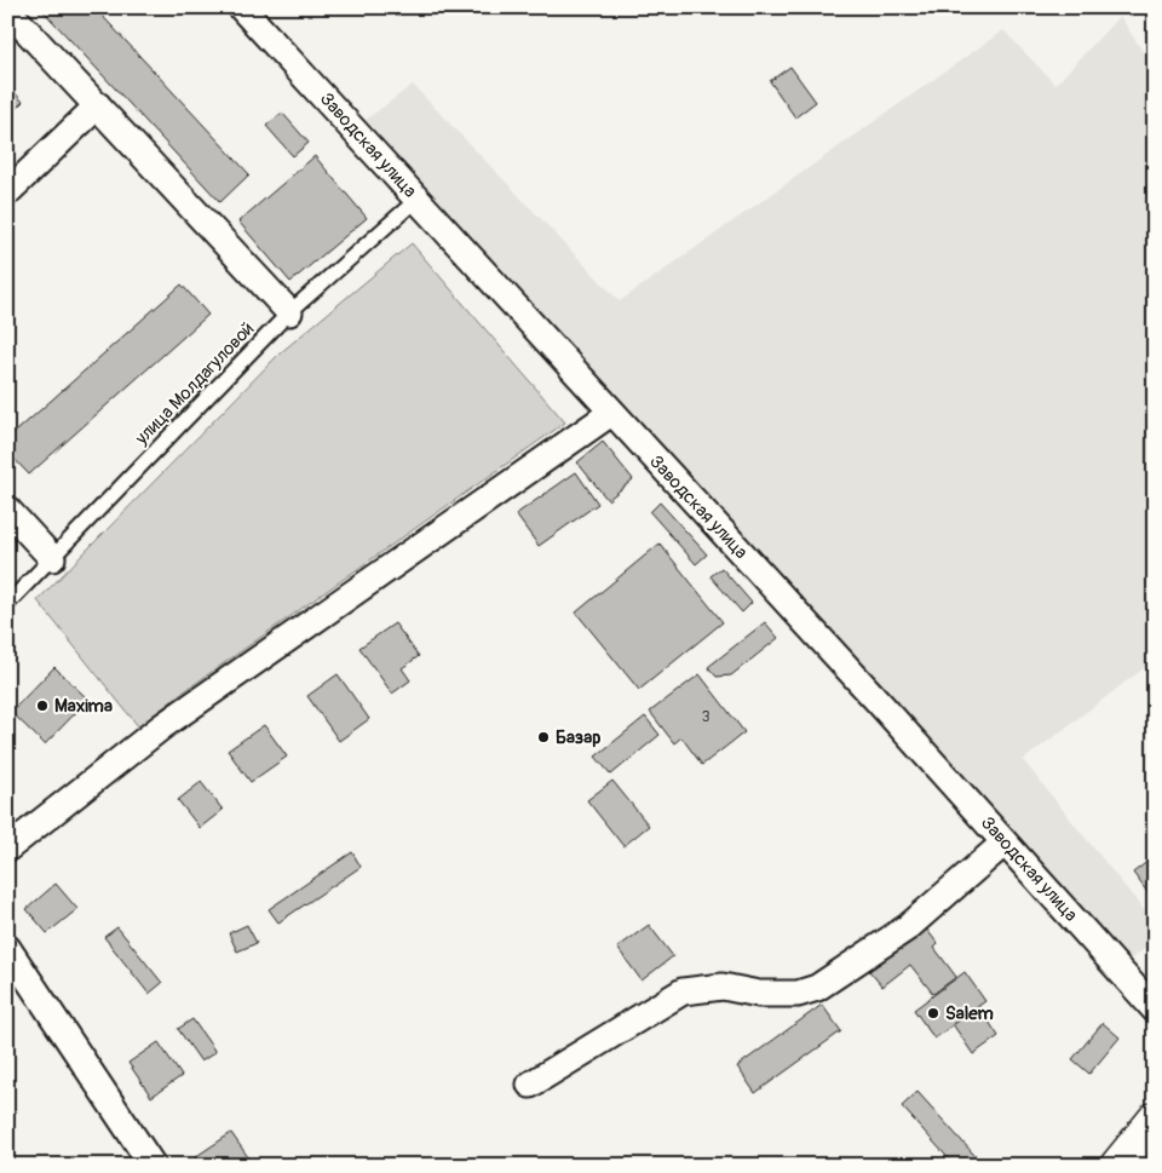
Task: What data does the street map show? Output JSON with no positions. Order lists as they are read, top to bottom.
{
  "streets": {
    "street": ["Заводская улица"],
    "lane": ["улица Молдагуловой"]
  },
  "crossings": [
    ["Заводская улица", "улица Молдагуловой"]
  ],
  "places": ["Maxima", "Базар", "Salem"],
  "house_numbers": ["3"]
}
